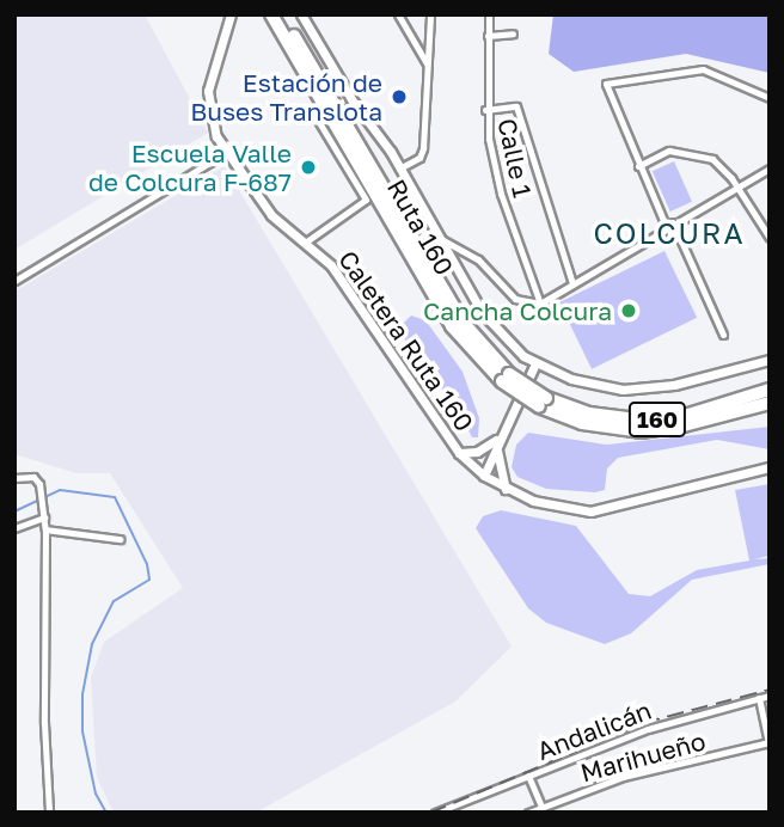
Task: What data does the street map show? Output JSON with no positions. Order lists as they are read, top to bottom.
{
  "streets": {
    "highway": ["Ruta 160", "160"],
    "street": [
      "Calle 1",
      "Caletera Ruta 160",
      "Andalicán",
      "Marihueño"
    ]
  },
  "districts": ["COLCURA"],
  "places": ["Estación de Buses Translota", "Escuela Valle de Colcura F-687", "Cancha Colcura"]
}
